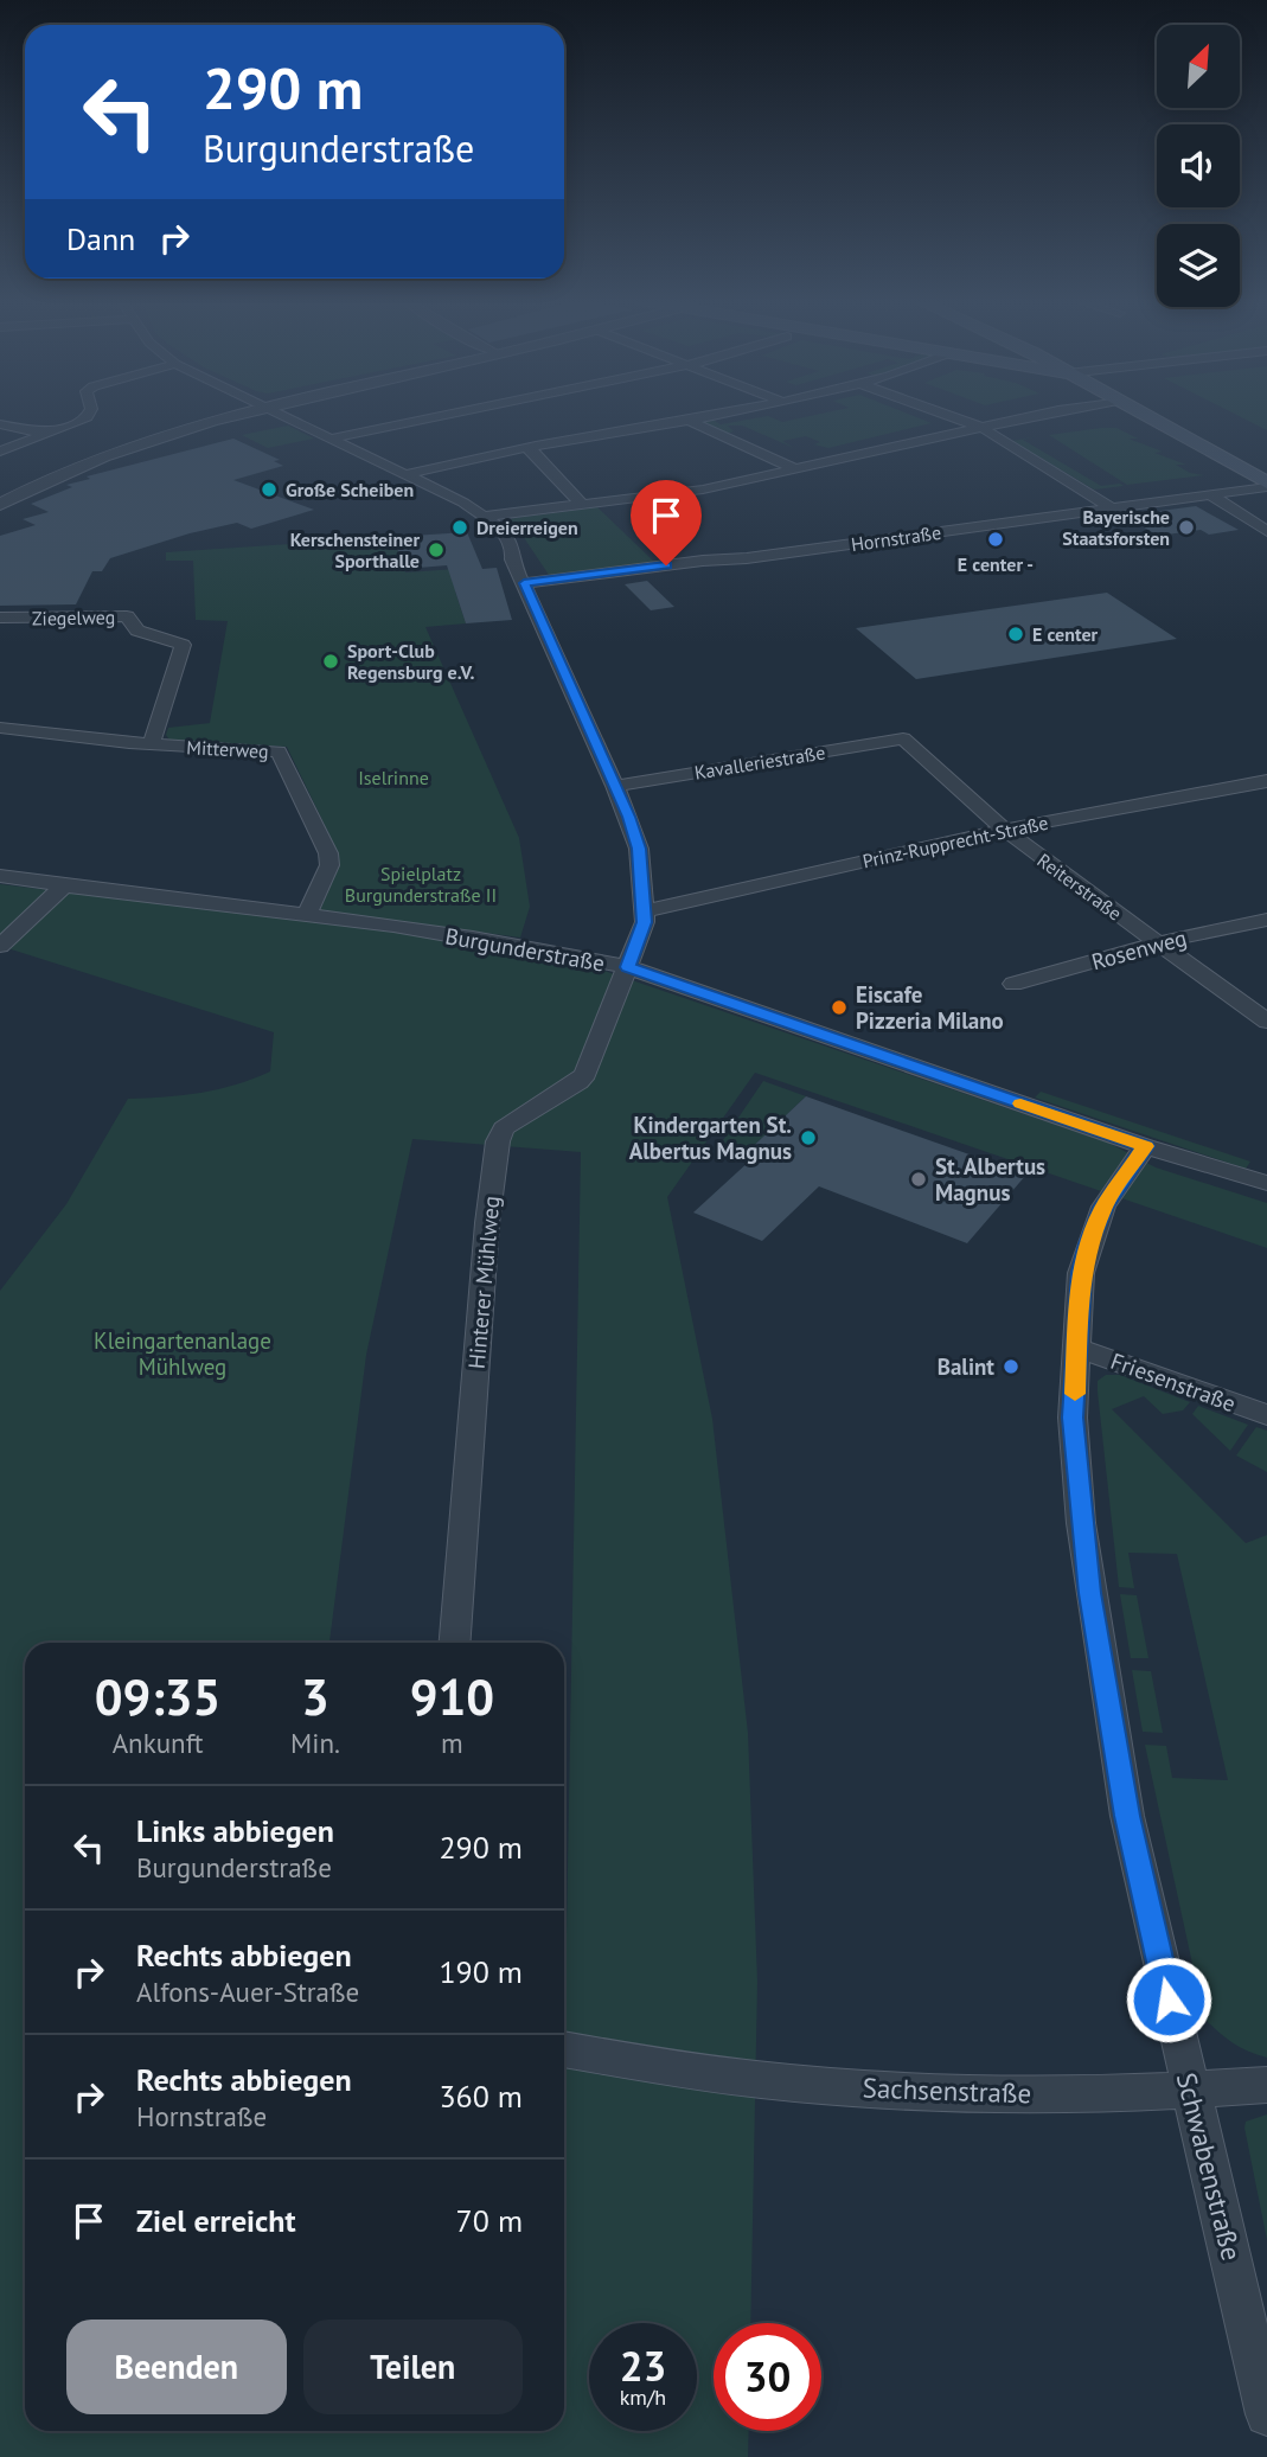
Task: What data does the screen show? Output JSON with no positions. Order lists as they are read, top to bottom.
{
  "streets": {
    "street": [
      "Hornstraße",
      "Ziegelweg",
      "Mitterweg",
      "Kavalleriestraße",
      "Prinz-Rupprecht-Straße",
      "Reiterstraße",
      "Burgunderstraße",
      "Rosenweg",
      "Hinterer Mühlweg",
      "Friesenstraße",
      "Sachsenstraße",
      "Schwabenstraße"
    ]
  },
  "crossings": [
    ["Ziegelweg", "Mitterweg"],
    ["Mitterweg", "Burgunderstraße"],
    ["Kavalleriestraße", "Reiterstraße"],
    ["Prinz-Rupprecht-Straße", "Reiterstraße"],
    ["Prinz-Rupprecht-Straße", "Hinterer Mühlweg"],
    ["Reiterstraße", "Rosenweg"],
    ["Burgunderstraße", "Hinterer Mühlweg"],
    ["Burgunderstraße", "Schwabenstraße"],
    ["Friesenstraße", "Schwabenstraße"],
    ["Sachsenstraße", "Schwabenstraße"]
  ],
  "parks": ["Iselrinne", "Spielplatz Burgunderstraße II", "Kleingartenanlage Mühlweg"],
  "places": [
    "Große Scheiben",
    "Dreierreigen",
    "Bayerische Staatsforsten",
    "E center -",
    "Kerschensteiner Sporthalle",
    "E center",
    "Sport-Club Regensburg e.V.",
    "Eiscafe Pizzeria Milano",
    "Kindergarten St. Albertus Magnus",
    "St. Albertus Magnus",
    "Balint"
  ],
  "north": "top right",
  "page": {
    "turn": ["290 m", "Burgunderstraße"],
    "then": "Dann",
    "eta": [
      "09:35",
      "Ankunft",
      "3",
      "Min.",
      "910",
      "m"
    ],
    "list": [
      {
        "name": "Links abbiegen",
        "note": "Burgunderstraße",
        "value": "290 m"
      },
      {
        "name": "Rechts abbiegen",
        "note": "Alfons-Auer-Straße",
        "value": "190 m"
      },
      {
        "name": "Rechts abbiegen",
        "note": "Hornstraße",
        "value": "360 m"
      },
      {
        "name": "Ziel erreicht",
        "value": "70 m"
      }
    ],
    "buttons": ["Beenden", "Teilen"],
    "speed": "23 km/h",
    "limit": "30"
  }
}
